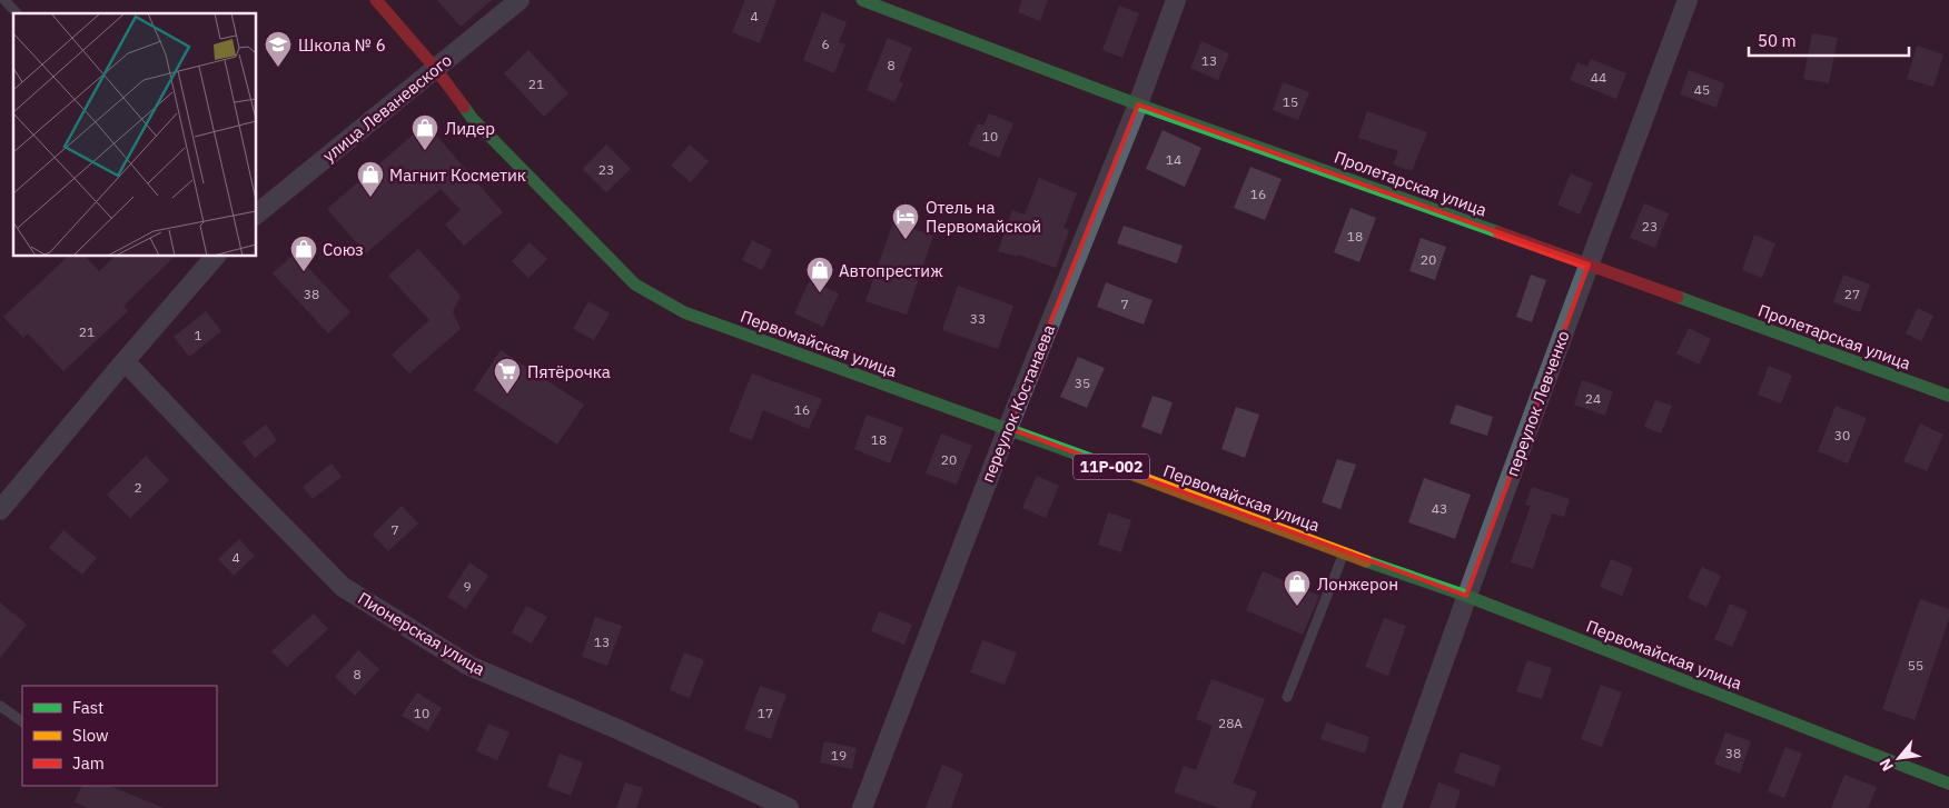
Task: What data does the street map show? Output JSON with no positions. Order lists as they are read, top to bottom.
{
  "streets": {
    "main road": ["Пролетарская улица", "Первомайская улица", "11Р-002"],
    "street": [
      "улица Леваневского",
      "переулок Костанаева",
      "переулок Левченко",
      "Пионерская улица"
    ]
  },
  "crossings": [
    ["улица Леваневского", "Первомайская улица"],
    ["Пролетарская улица", "переулок Костанаева"],
    ["Пролетарская улица", "переулок Левченко"],
    ["Первомайская улица", "переулок Костанаева"],
    ["Первомайская улица", "переулок Левченко"]
  ],
  "places": {
    "school or university": ["Школа № 6"],
    "shop": [
      "Лидер",
      "Магнит Косметик",
      "Союз",
      "Автопрестиж",
      "Лонжерон"
    ],
    "hotel": ["Отель на Первомайской"],
    "supermarket": ["Пятёрочка"]
  },
  "house_numbers": [
    "4",
    "6",
    "13",
    "8",
    "44",
    "21",
    "45",
    "15",
    "10",
    "14",
    "23",
    "16",
    "23",
    "18",
    "20",
    "38",
    "27",
    "7",
    "33",
    "21",
    "1",
    "35",
    "24",
    "16",
    "30",
    "18",
    "20",
    "2",
    "43",
    "7",
    "4",
    "9",
    "13",
    "55",
    "8",
    "10",
    "17",
    "28А",
    "38",
    "19"
  ],
  "legend": ["Fast", "Slow", "Jam"],
  "scale_bar": "50 m",
  "north": "bottom left"
}
